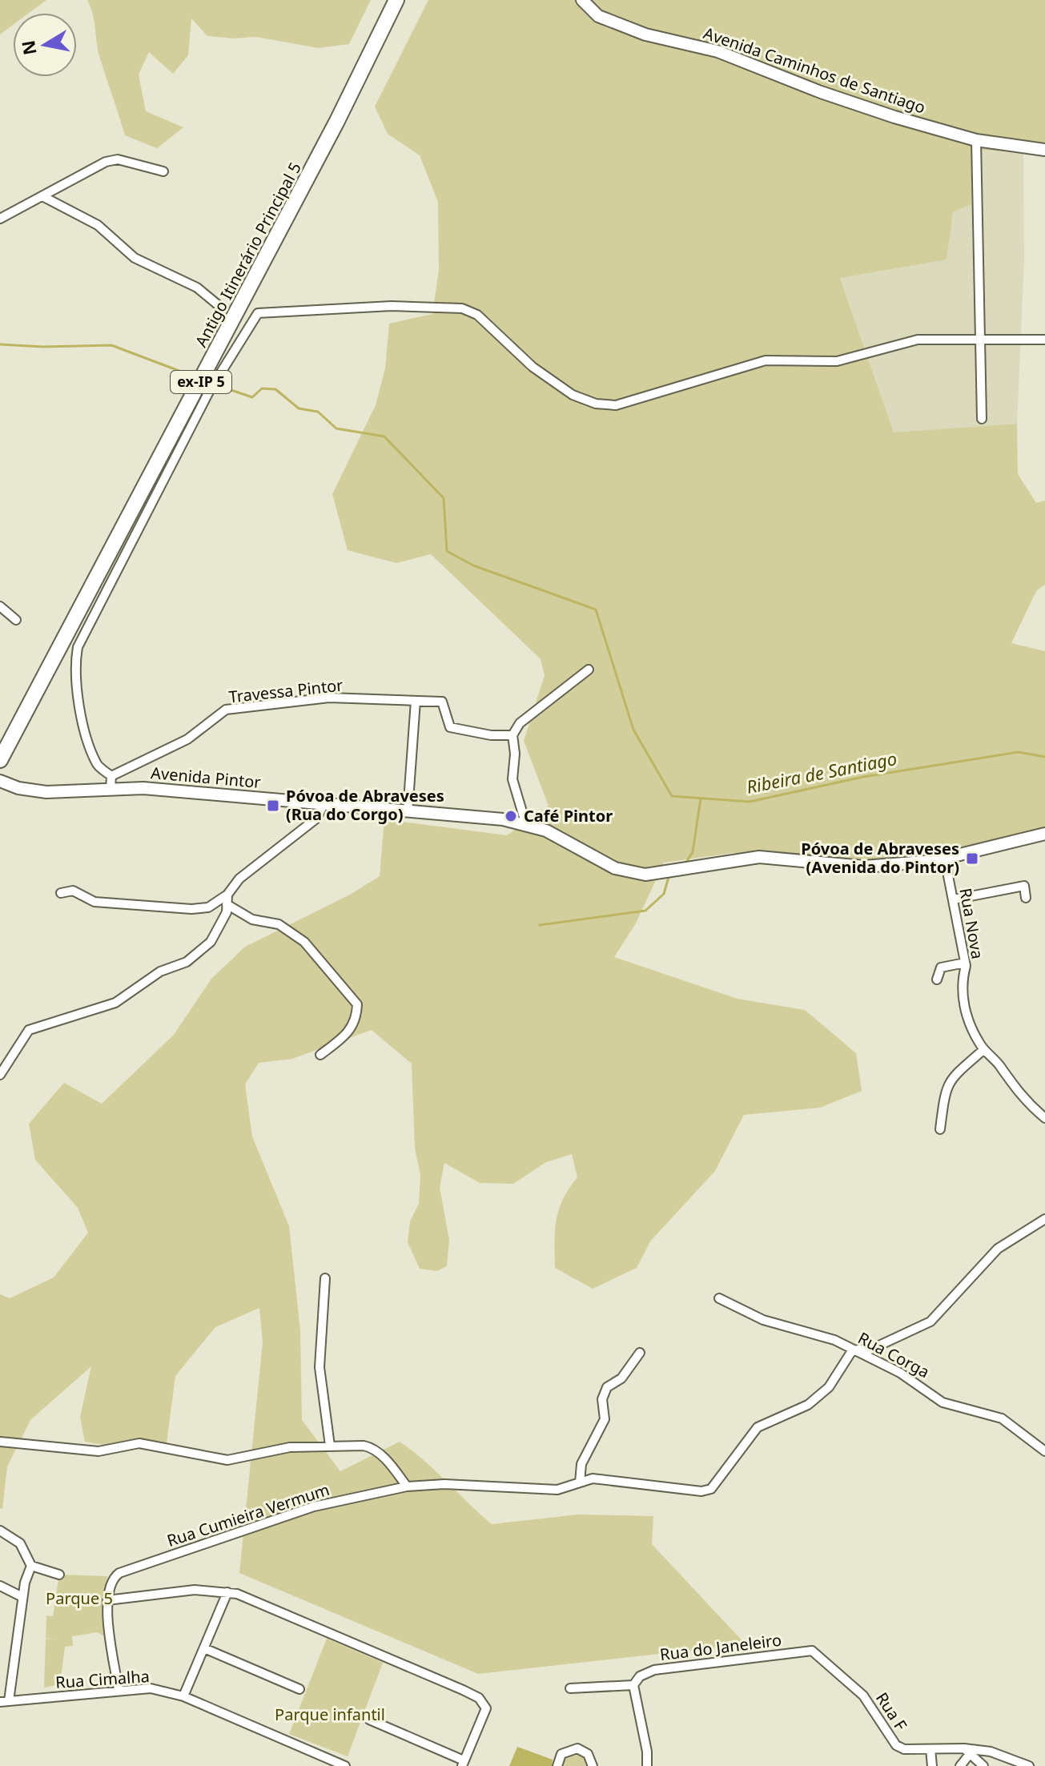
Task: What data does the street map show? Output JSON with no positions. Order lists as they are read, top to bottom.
{
  "streets": {
    "highway": ["Antigo Itinerário Principal 5", "ex-IP 5"],
    "street": [
      "Avenida Caminhos de Santiago",
      "Travessa Pintor",
      "Avenida Pintor",
      "Rua Nova",
      "Rua Corga",
      "Rua Cumieira Vermum",
      "Rua do Janeleiro",
      "Rua Cimalha",
      "Rua F"
    ]
  },
  "crossings": [
    ["Avenida Pintor", "Rua Nova"],
    ["Rua Corga", "Rua Cumieira Vermum"],
    ["Rua do Janeleiro", "Rua F"]
  ],
  "water": ["Ribeira de Santiago"],
  "parks": ["Parque 5", "Parque infantil"],
  "places": {
    "transit": ["Póvoa de Abraveses (Rua do Corgo)", "Póvoa de Abraveses (Avenida do Pintor)"],
    "other": ["Café Pintor"]
  },
  "north": "left"
}
